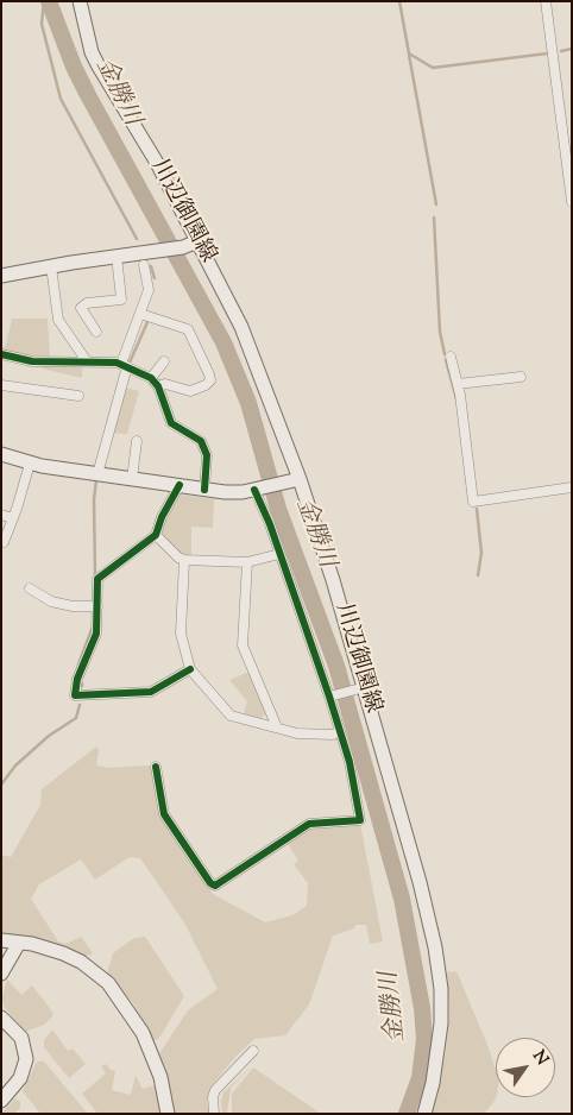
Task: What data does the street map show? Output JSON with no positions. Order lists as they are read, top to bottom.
{
  "streets": {
    "main road": ["川辺御園線"]
  },
  "water": ["金勝川"],
  "north": "top right"
}
